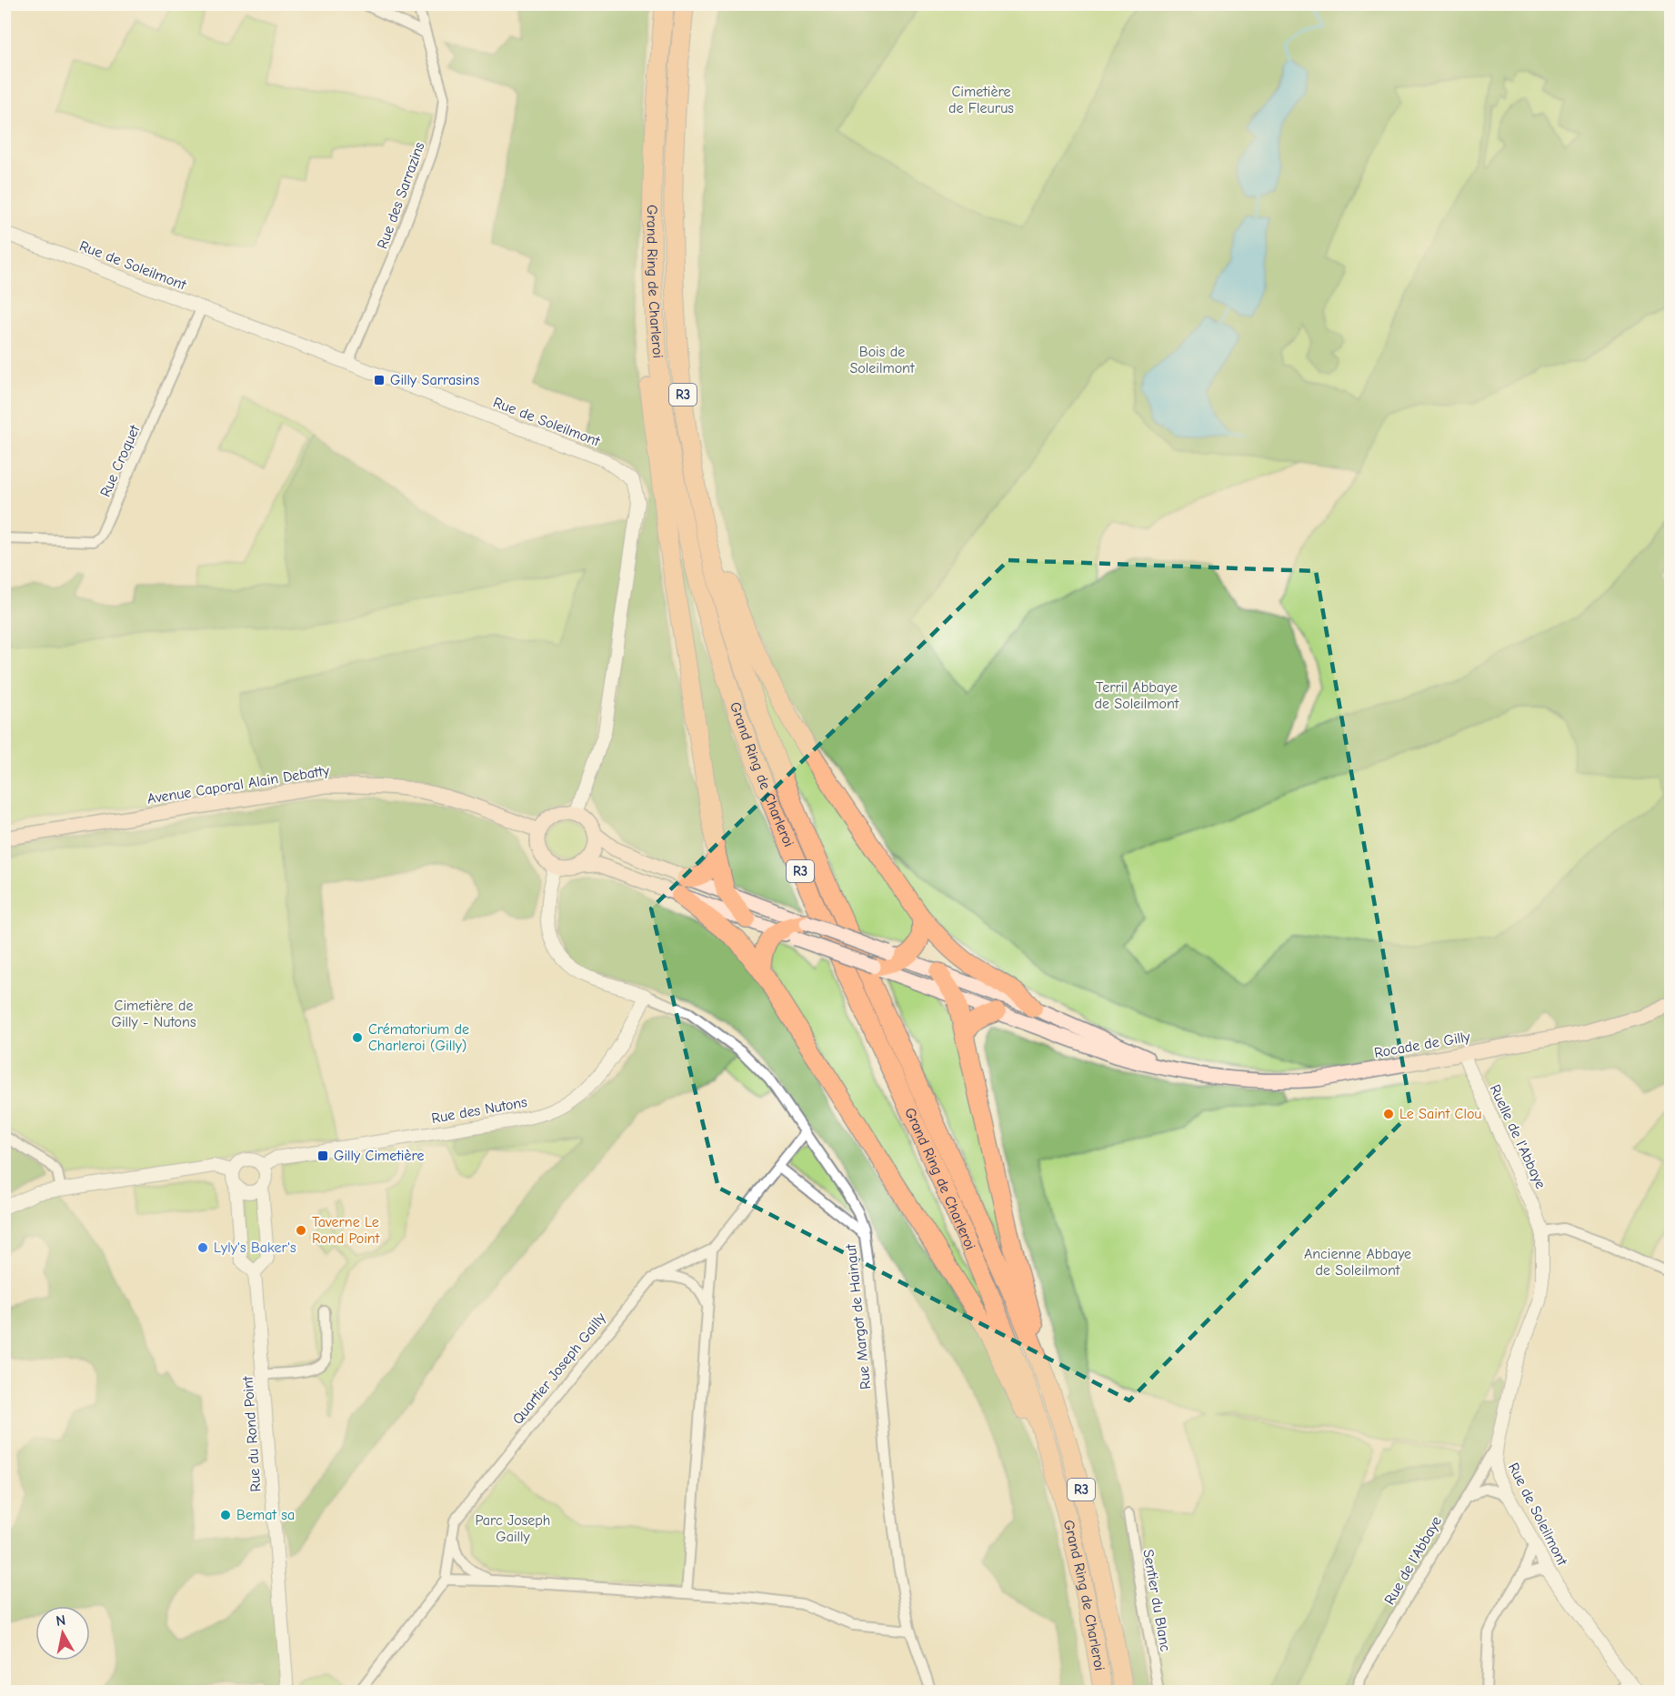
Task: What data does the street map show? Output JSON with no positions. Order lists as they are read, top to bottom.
{
  "streets": {
    "highway": ["Grand Ring de Charleroi", "R3"],
    "main road": ["Avenue Caporal Alain Debatty", "Rocade de Gilly"],
    "street": [
      "Rue des Sarrazins",
      "Rue de Soleilmont",
      "Rue Croquet",
      "Rue des Nutons",
      "Ruelle de l'Abbaye",
      "Rue Margot de Hainaut",
      "Quartier Joseph Gailly",
      "Rue du Rond Point",
      "Rue de l'Abbaye",
      "Sentier du Blanc"
    ]
  },
  "crossings": [
    ["Rue des Sarrazins", "Rue de Soleilmont"],
    ["Rue de Soleilmont", "Rue Croquet"],
    ["Rue de Soleilmont", "Avenue Caporal Alain Debatty"],
    ["Rue de Soleilmont", "Ruelle de l'Abbaye"],
    ["Rue de Soleilmont", "Rue de l'Abbaye"],
    ["Rocade de Gilly", "Ruelle de l'Abbaye"],
    ["Rue des Nutons", "Rue Margot de Hainaut"],
    ["Rue des Nutons", "Rue du Rond Point"],
    ["Rue Margot de Hainaut", "Quartier Joseph Gailly"]
  ],
  "parks": [
    "Cimetière de Fleurus",
    "Bois de Soleilmont",
    "Terril Abbaye de Soleilmont",
    "Cimetière de Gilly - Nutons",
    "Ancienne Abbaye de Soleilmont",
    "Parc Joseph Gailly"
  ],
  "places": {
    "transit": ["Gilly Sarrasins", "Gilly Cimetière"],
    "other": [
      "Crématorium de Charleroi (Gilly)",
      "Le Saint Clou",
      "Taverne Le Rond Point",
      "Lyly's Baker's",
      "Bemat sa"
    ]
  },
  "north": "top"
}
